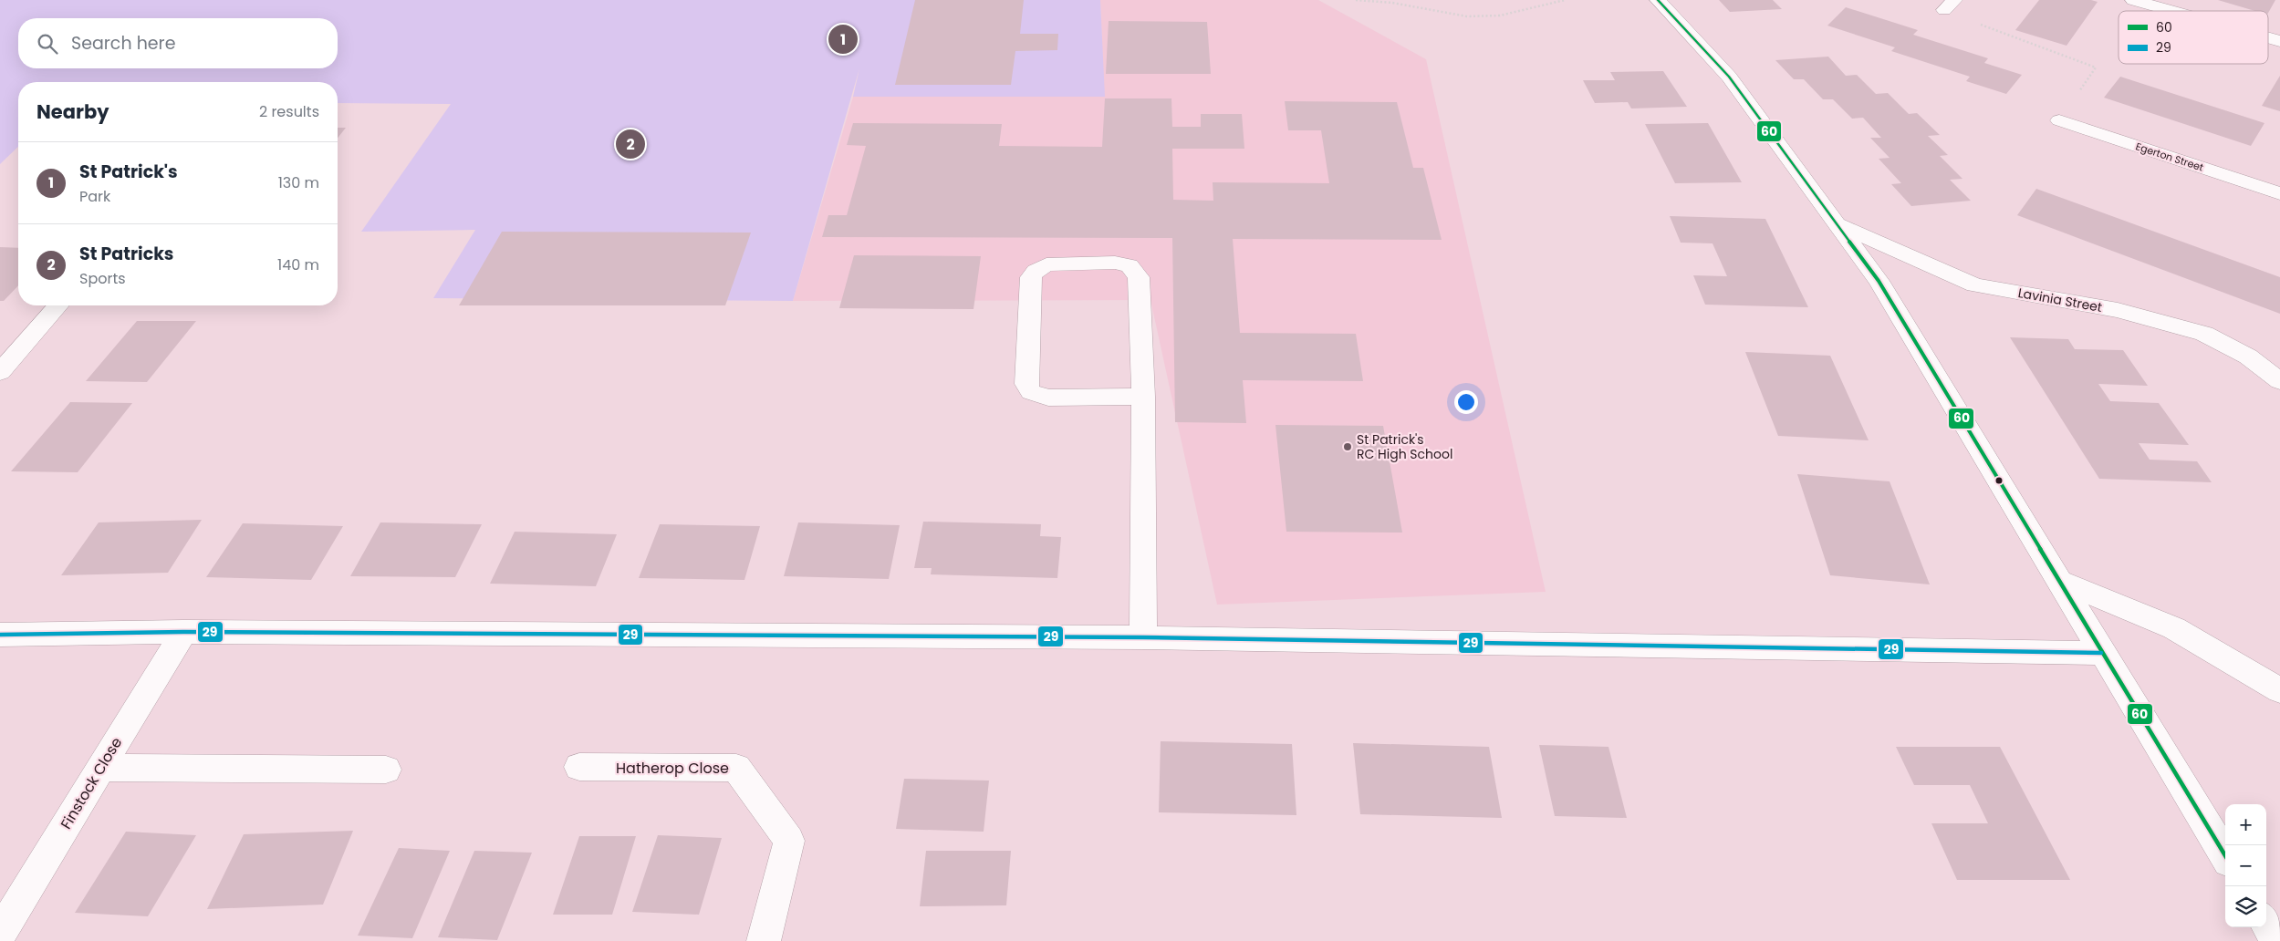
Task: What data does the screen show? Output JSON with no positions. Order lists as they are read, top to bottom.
{
  "streets": {
    "street": [
      "Egerton Street",
      "Lavinia Street",
      "Hatherop Close",
      "Finstock Close"
    ]
  },
  "places": ["St Patrick's RC High School"],
  "lines": ["transit line 60", "transit line 29"],
  "legend": ["60", "29"],
  "page": {
    "search": "Search here",
    "pins": ["1", "2"],
    "heading": ["Nearby", "2 results"],
    "list": [
      {
        "mark": "1",
        "name": "St Patrick's",
        "note": "Park",
        "value": "130 m"
      },
      {
        "mark": "2",
        "name": "St Patricks",
        "note": "Sports",
        "value": "140 m"
      }
    ],
    "map_buttons": ["+", "−"]
  }
}
